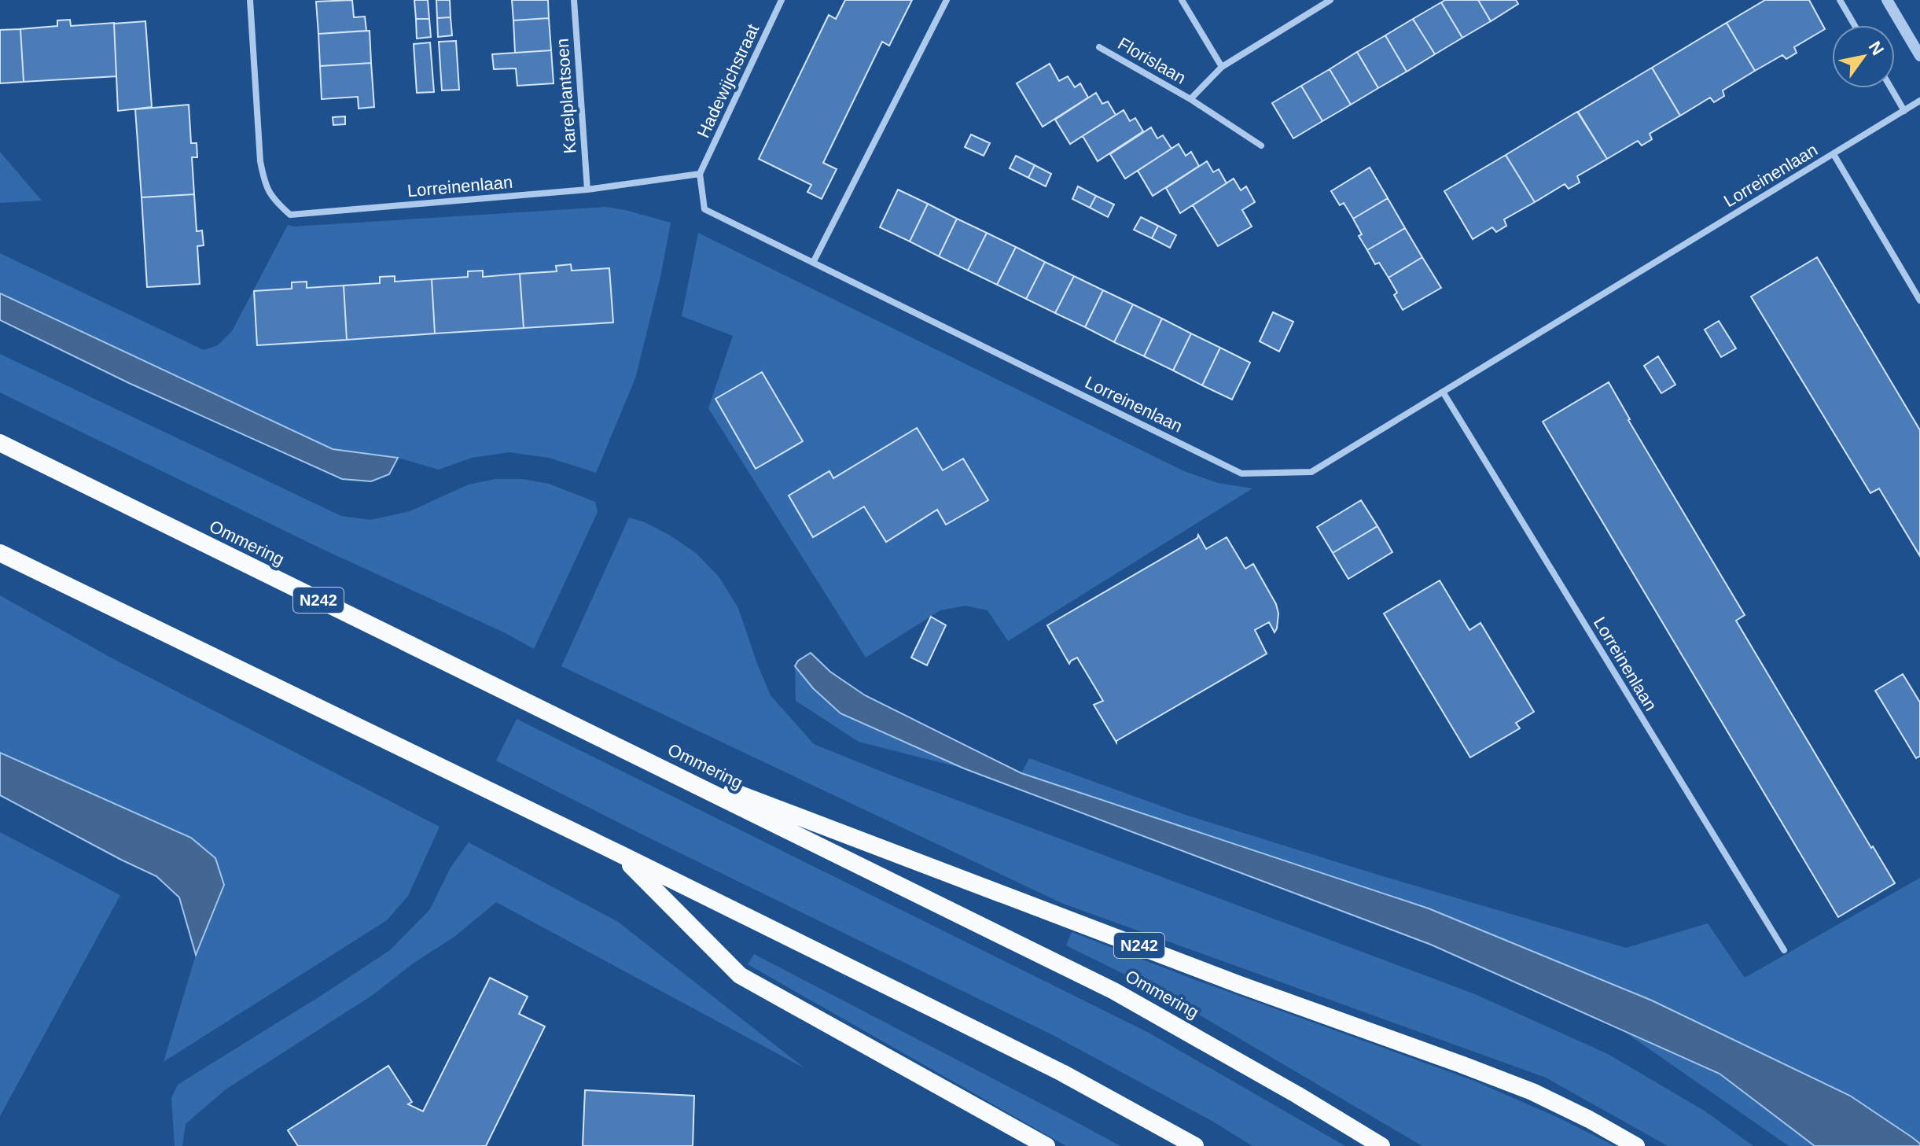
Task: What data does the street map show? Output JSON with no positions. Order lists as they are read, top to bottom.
{
  "streets": {
    "highway": ["Ommering", "N242"],
    "street": [
      "Florislaan",
      "Hadewijchstraat",
      "Karelplantsoen",
      "Lorreinenlaan"
    ]
  },
  "crossings": [
    ["Hadewijchstraat", "Lorreinenlaan"],
    ["Karelplantsoen", "Lorreinenlaan"],
    ["Ommering", "N242"]
  ],
  "north": "top right"
}
